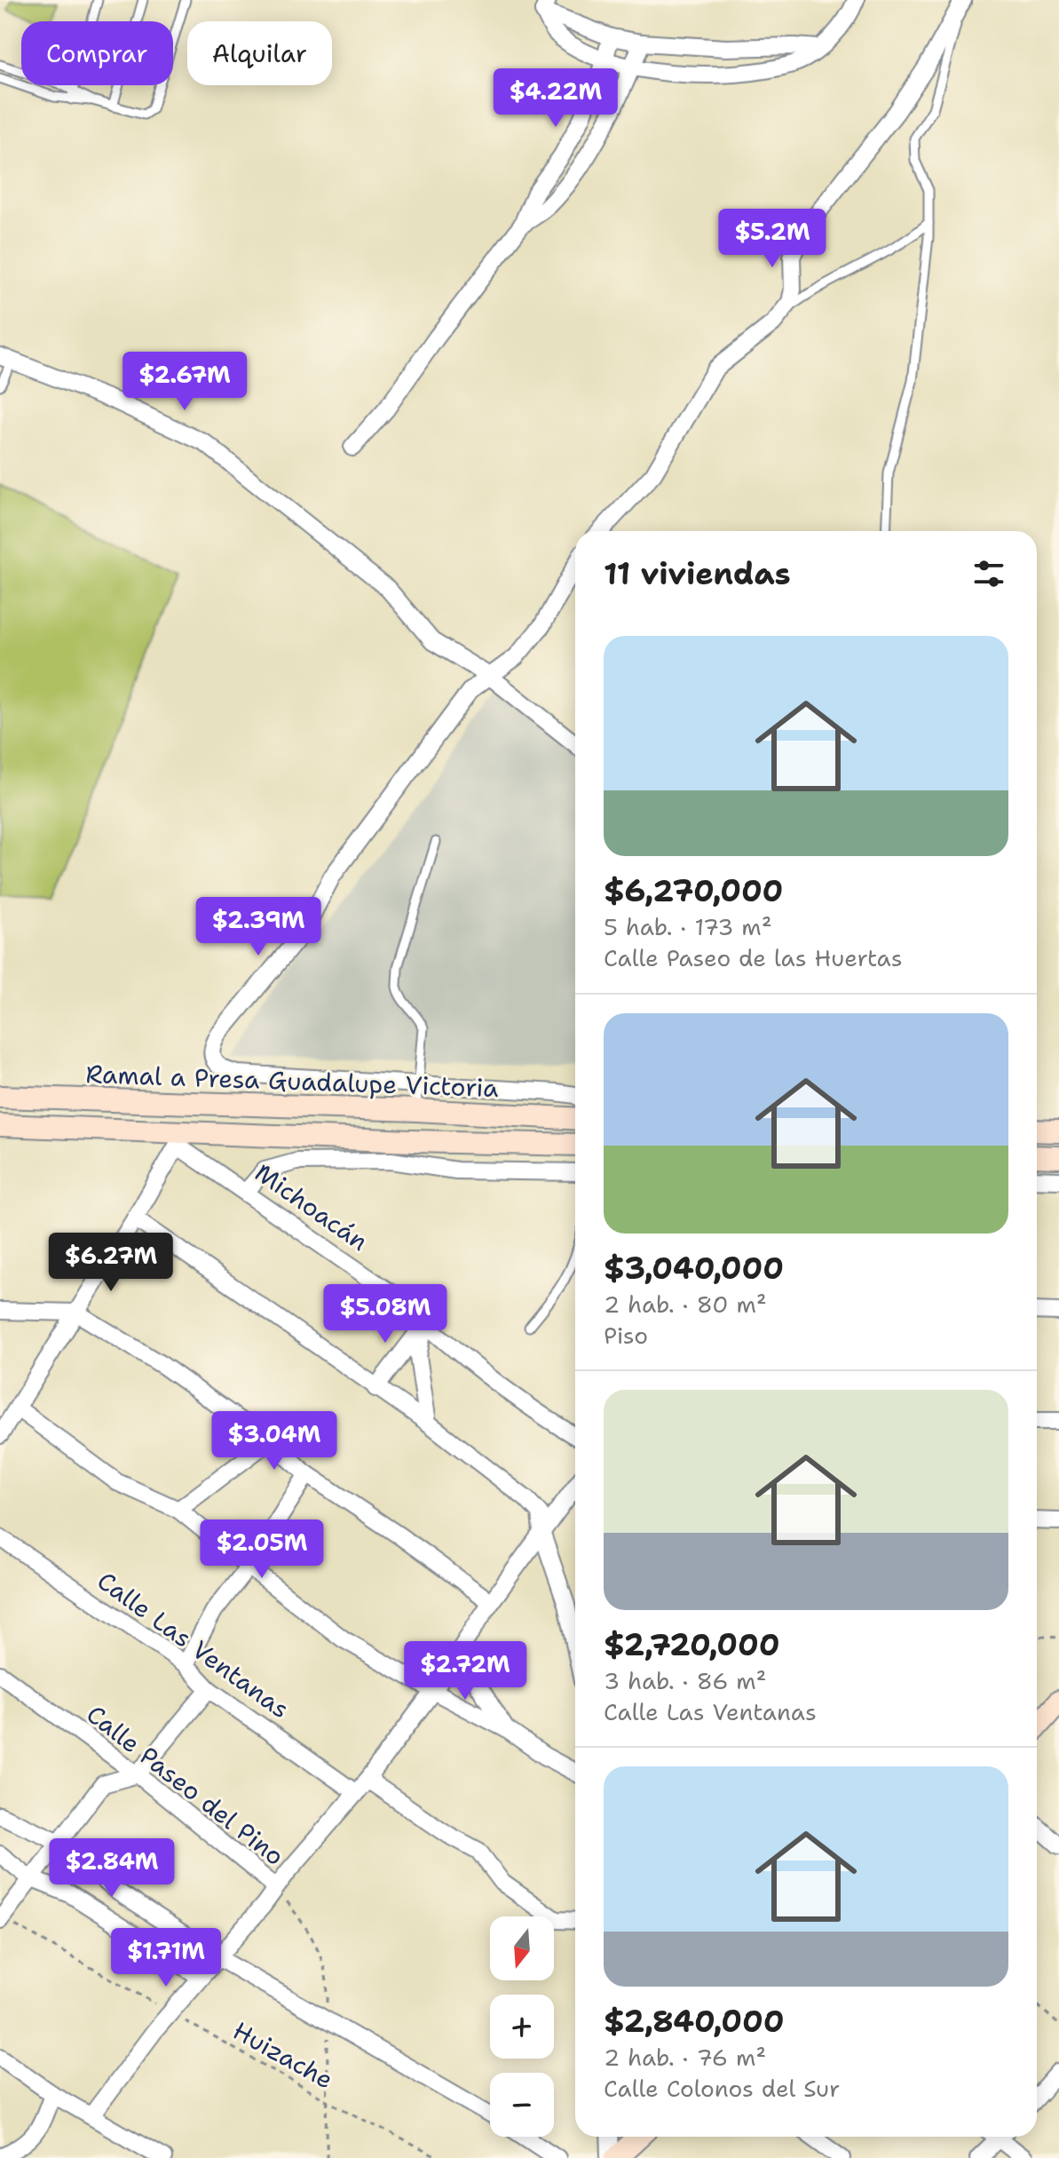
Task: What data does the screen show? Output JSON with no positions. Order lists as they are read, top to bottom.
{
  "streets": {
    "main road": ["Ramal a Presa Guadalupe Victoria"],
    "street": ["Michoacán", "Calle Las Ventanas", "Calle Paseo del Pino"],
    "path": ["Huizache"]
  },
  "crossings": [
    ["Calle Las Ventanas", "Calle Paseo del Pino"]
  ],
  "north": "bottom",
  "page": {
    "chip": ["Comprar", "Alquilar"],
    "price": [
      "$4.22M",
      "$5.2M",
      "$2.67M",
      "$2.39M",
      "$6.27M",
      "$5.08M",
      "$3.04M",
      "$2.05M",
      "$2.72M",
      "$2.84M",
      "$1.71M"
    ],
    "heading": "11 viviendas",
    "list": [
      {
        "name": "$6,270,000",
        "note": "5 hab. · 173 m² · Calle Paseo de las Huertas"
      },
      {
        "name": "$3,040,000",
        "note": "2 hab. · 80 m² · Piso"
      },
      {
        "name": "$2,720,000",
        "note": "3 hab. · 86 m² · Calle Las Ventanas"
      },
      {
        "name": "$2,840,000",
        "note": "2 hab. · 76 m² · Calle Colonos del Sur"
      }
    ],
    "map_buttons": ["+", "−"]
  }
}
